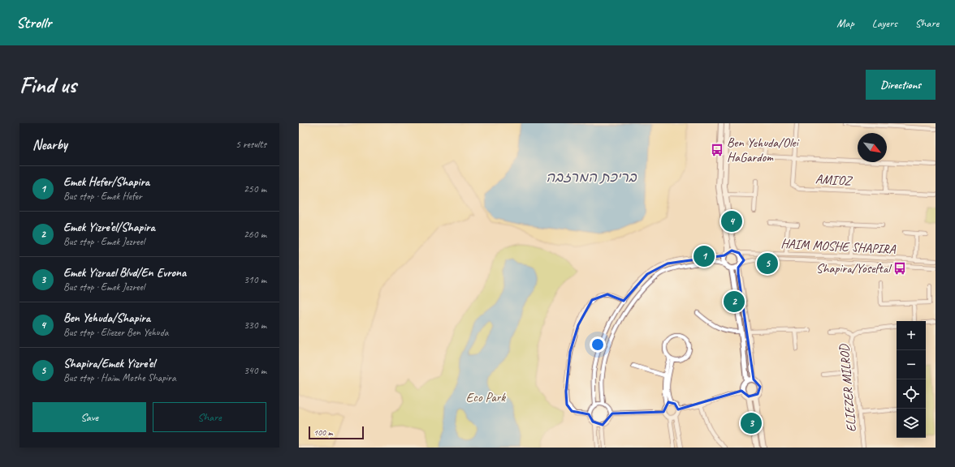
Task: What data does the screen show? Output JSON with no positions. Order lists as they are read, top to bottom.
{
  "streets": {
    "street": ["AMI'OZ", "HAIM MOSHE SHAPIRA", "ELIEZER MILROD"]
  },
  "water": ["בריכת המרזבה"],
  "parks": ["Eco Park"],
  "places": {
    "bus stop": ["Ben Yehuda/Olei HaGardom", "Shapira/Yoseftal"]
  },
  "scale_bar": "100 m",
  "north": "bottom right",
  "page": {
    "header": "Strollr",
    "nav": ["Map", "Layers", "Share"],
    "buttons": [
      "Directions",
      ["Save", "Share"]
    ],
    "title": "Find us",
    "heading": ["Nearby", "5 results"],
    "list": [
      {
        "mark": "1",
        "name": "Emek Hefer/Shapira",
        "note": "Bus stop · Emek Hefer",
        "value": "250 m"
      },
      {
        "mark": "2",
        "name": "Emek Yizre’el/Shapira",
        "note": "Bus stop · Emek Jezreel",
        "value": "260 m"
      },
      {
        "mark": "3",
        "name": "Emek Yizrael Blvd/En Evrona",
        "note": "Bus stop · Emek Jezreel",
        "value": "310 m"
      },
      {
        "mark": "4",
        "name": "Ben Yehuda/Shapira",
        "note": "Bus stop · Eliezer Ben Yehuda",
        "value": "330 m"
      },
      {
        "mark": "5",
        "name": "Shapira/Emek Yizre’el",
        "note": "Bus stop · Haim Moshe Shapira",
        "value": "340 m"
      }
    ],
    "pins": [
      "4",
      "1",
      "5",
      "2",
      "3"
    ],
    "map_buttons": ["+", "−"],
    "scale": "100 m"
  }
}
